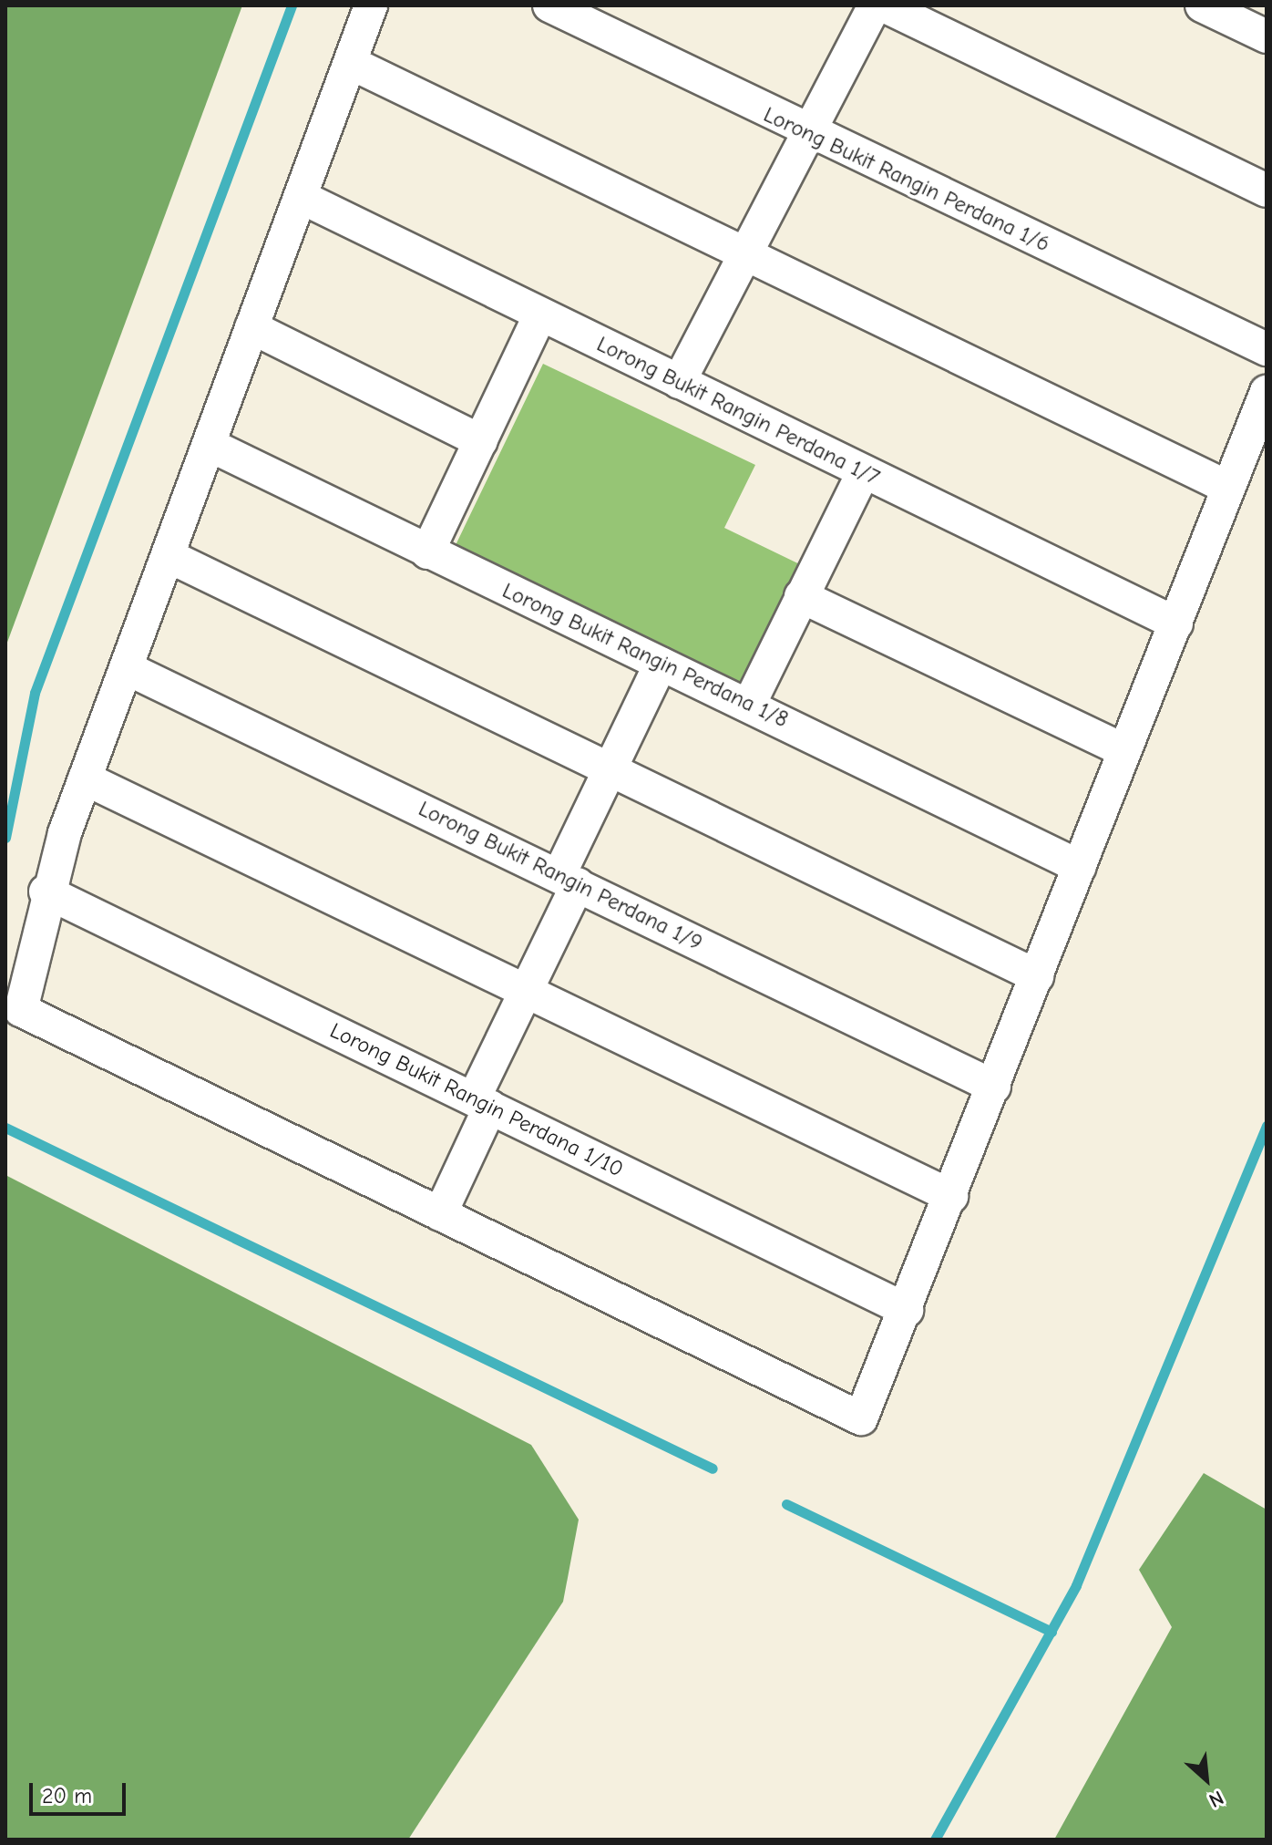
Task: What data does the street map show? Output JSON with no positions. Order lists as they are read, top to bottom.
{
  "streets": {
    "street": [
      "Lorong Bukit Rangin Perdana 1/6",
      "Lorong Bukit Rangin Perdana 1/7",
      "Lorong Bukit Rangin Perdana 1/8",
      "Lorong Bukit Rangin Perdana 1/9",
      "Lorong Bukit Rangin Perdana 1/10"
    ]
  },
  "scale_bar": "20 m",
  "north": "bottom right"
}
